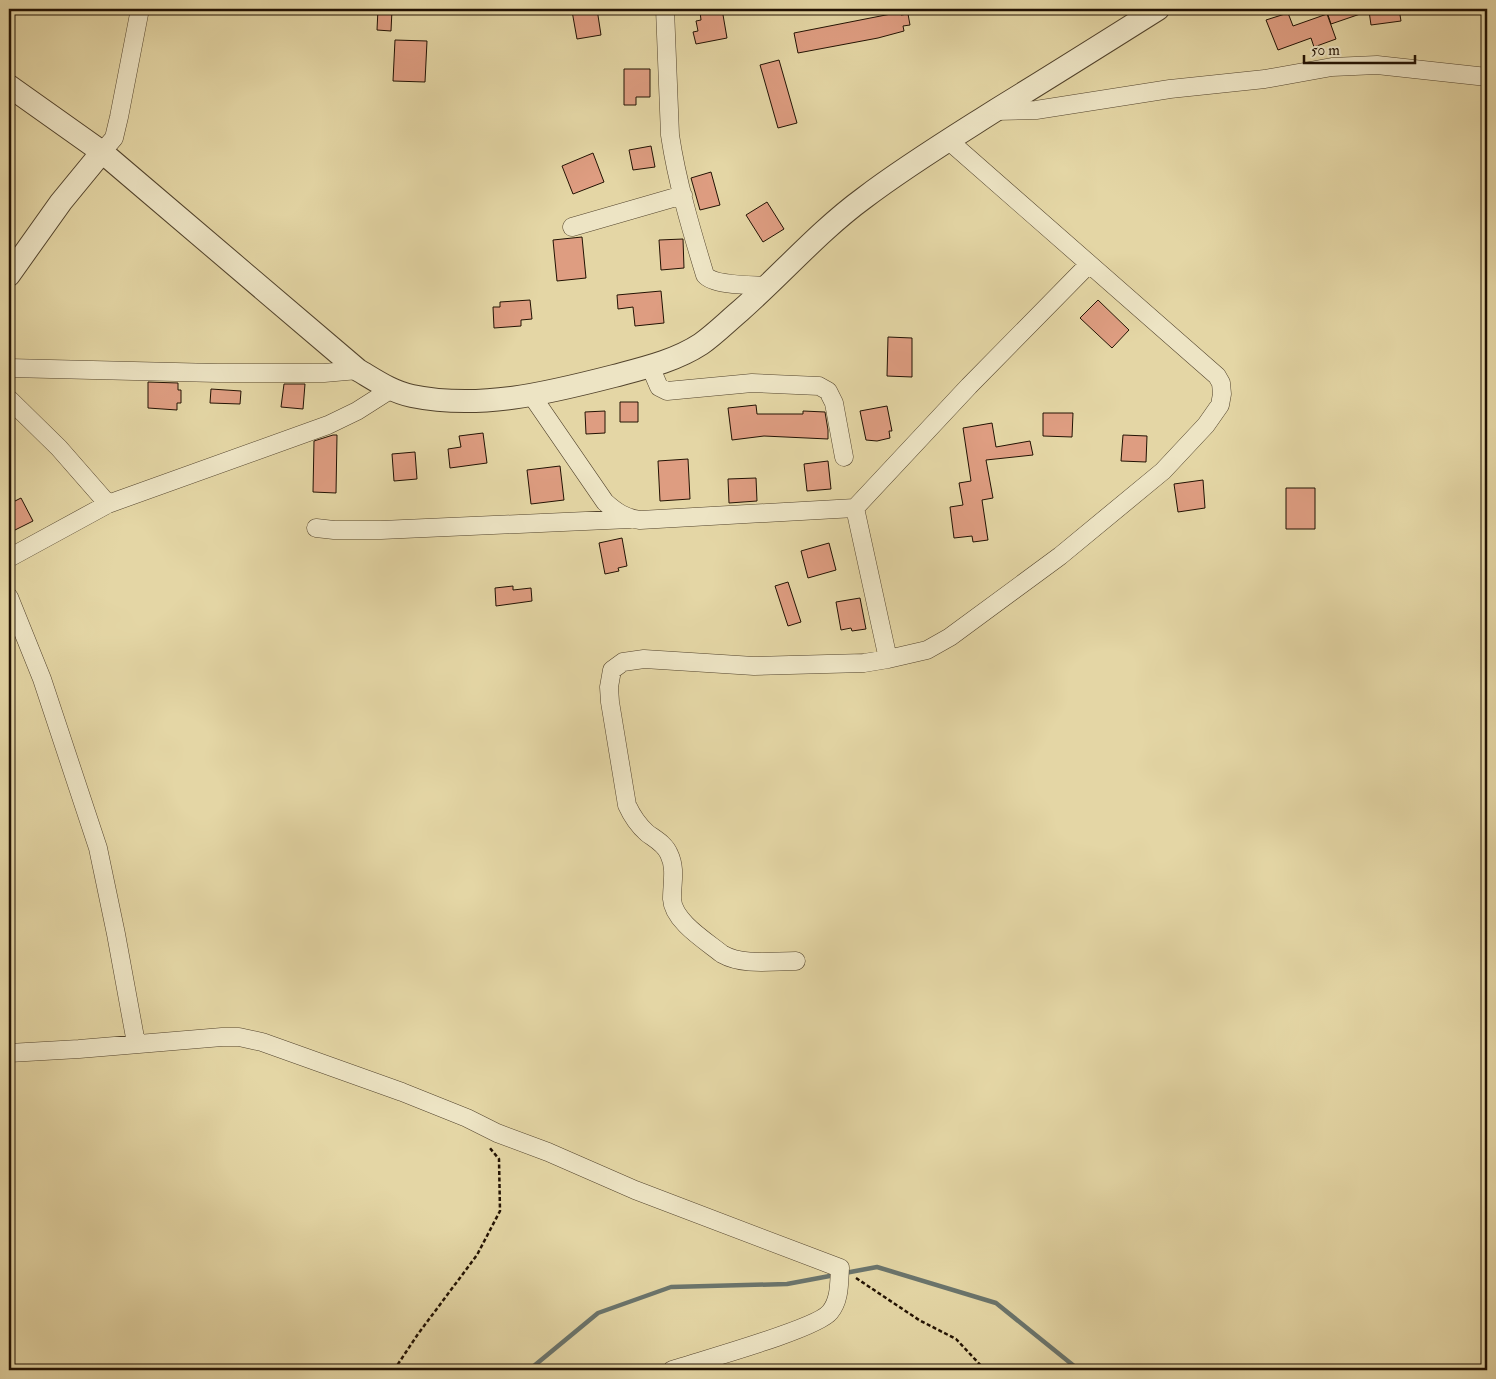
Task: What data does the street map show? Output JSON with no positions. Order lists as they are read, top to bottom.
{
  "scale_bar": "50 m"
}
